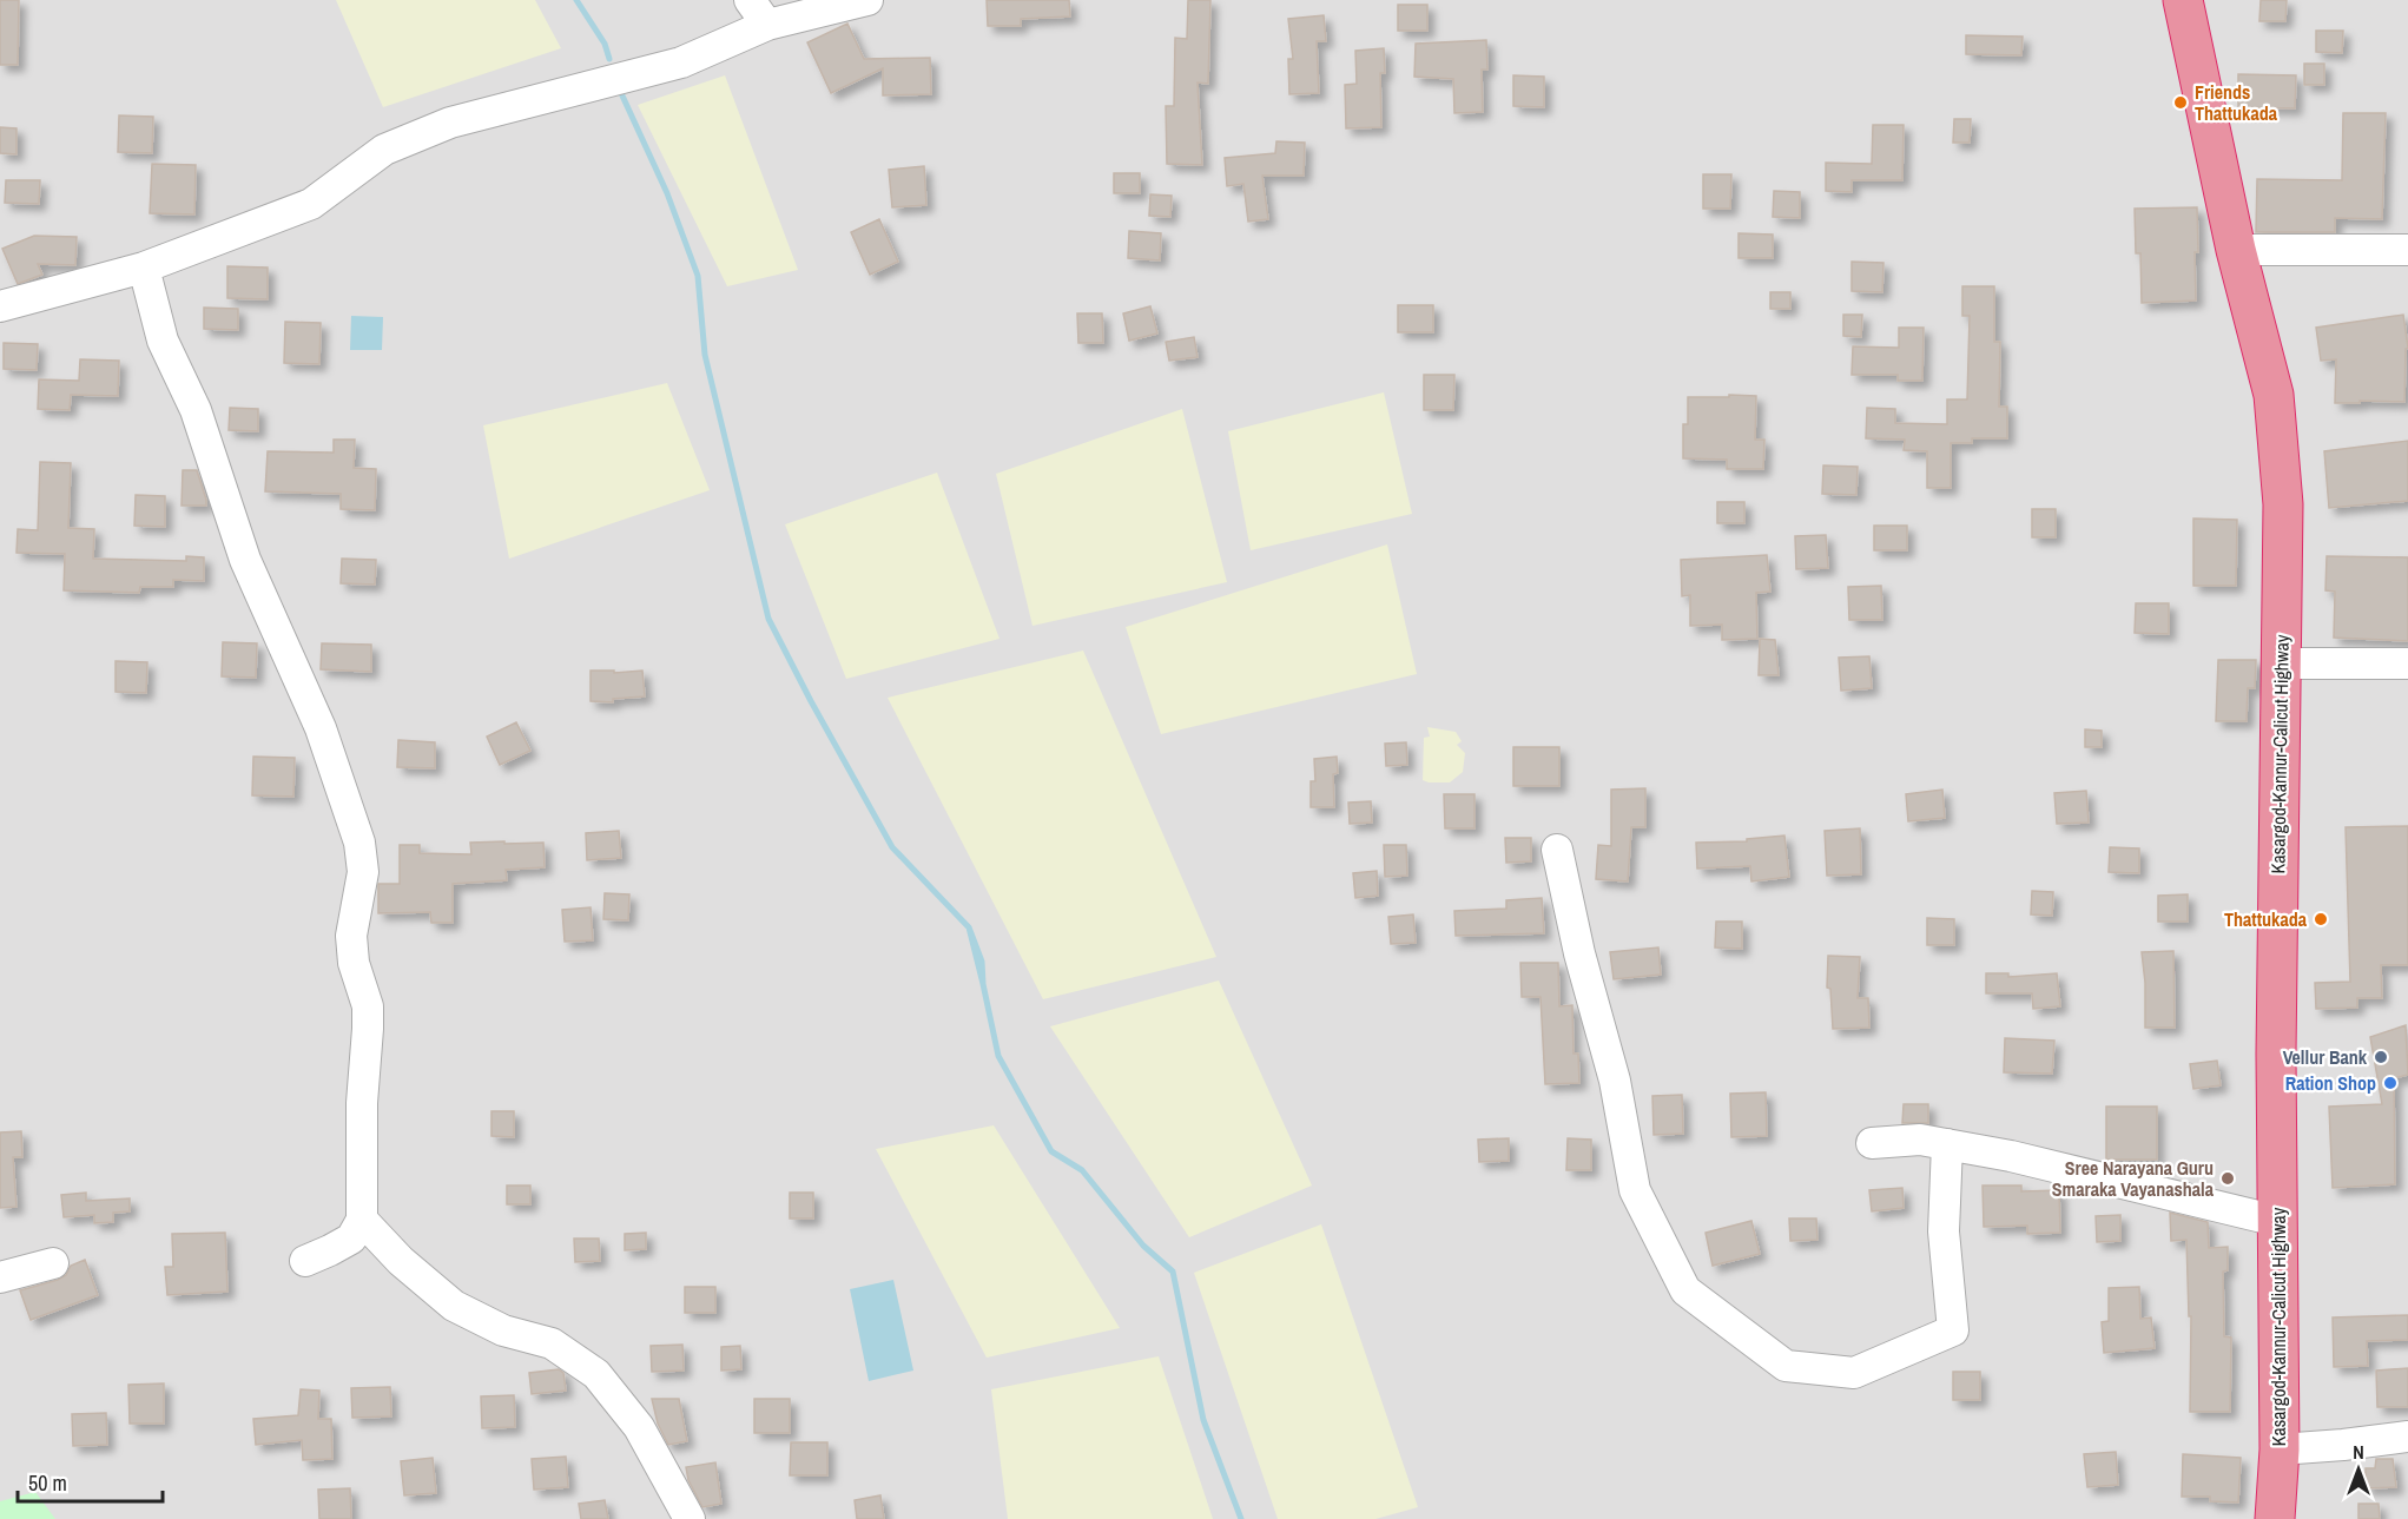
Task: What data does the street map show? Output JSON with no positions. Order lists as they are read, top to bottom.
{
  "streets": {
    "highway": ["Kasargod-Kannur-Calicut Highway"]
  },
  "places": [
    "Friends Thattukada",
    "Thattukada",
    "Vellur Bank",
    "Ration Shop",
    "Sree Narayana Guru Smaraka Vayanashala"
  ],
  "scale_bar": "50 m",
  "north": "top"
}
